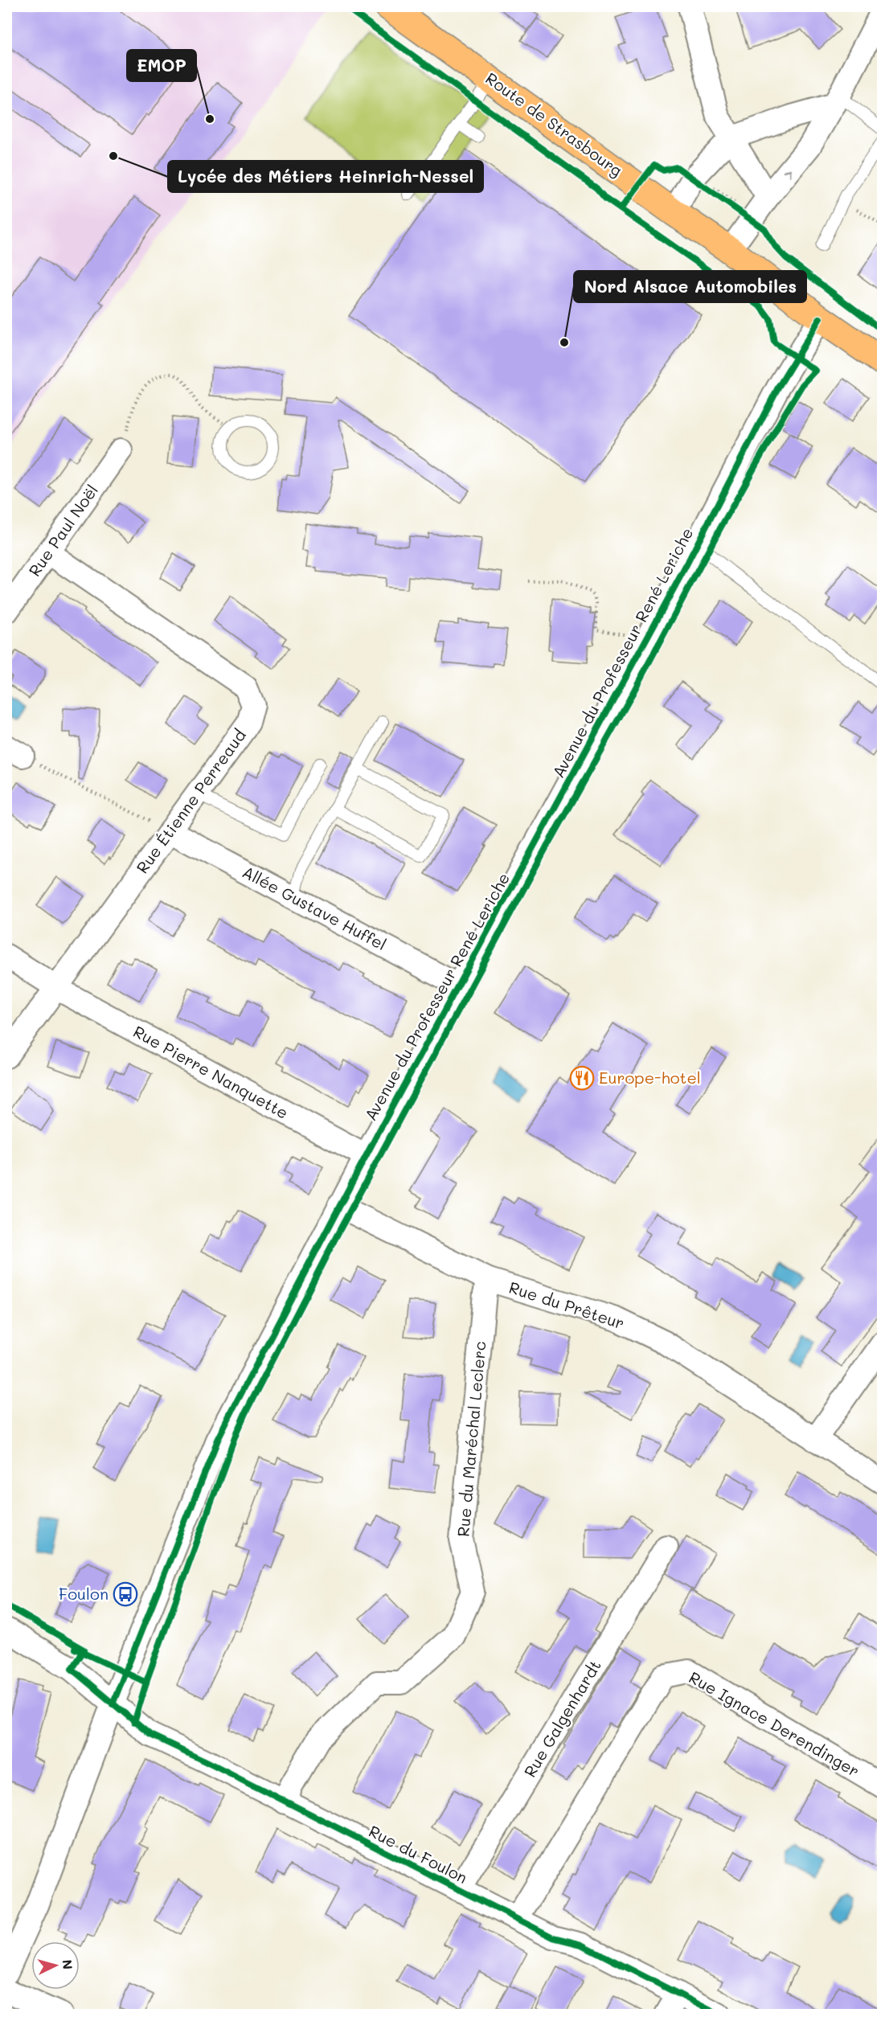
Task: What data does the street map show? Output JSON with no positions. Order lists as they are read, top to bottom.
{
  "streets": {
    "main road": ["Route de Strasbourg"],
    "street": [
      "Rue Paul Noël",
      "Avenue du Professeur René Leriche",
      "Rue Étienne Perreaud",
      "Allée Gustave Huffel",
      "Rue Pierre Nanquette",
      "Rue du Prêteur",
      "Rue du Maréchal Leclerc",
      "Rue Galgenhardt",
      "Rue Ignace Derendinger",
      "Rue du Foulon"
    ]
  },
  "crossings": [
    ["Route de Strasbourg", "Avenue du Professeur René Leriche"],
    ["Rue Paul Noël", "Rue Étienne Perreaud"],
    ["Avenue du Professeur René Leriche", "Allée Gustave Huffel"],
    ["Avenue du Professeur René Leriche", "Rue Pierre Nanquette"],
    ["Avenue du Professeur René Leriche", "Rue du Prêteur"],
    ["Avenue du Professeur René Leriche", "Rue du Foulon"],
    ["Rue Étienne Perreaud", "Allée Gustave Huffel"],
    ["Rue Étienne Perreaud", "Rue Pierre Nanquette"],
    ["Rue du Prêteur", "Rue du Maréchal Leclerc"],
    ["Rue du Maréchal Leclerc", "Rue du Foulon"],
    ["Rue Galgenhardt", "Rue du Foulon"],
    ["Rue Ignace Derendinger", "Rue du Foulon"]
  ],
  "places": {
    "other": ["EMOP", "Lycée des Métiers Heinrich-Nessel", "Nord Alsace Automobiles"],
    "restaurant": ["Europe-hotel"],
    "bus stop": ["Foulon"]
  },
  "north": "right"
}
